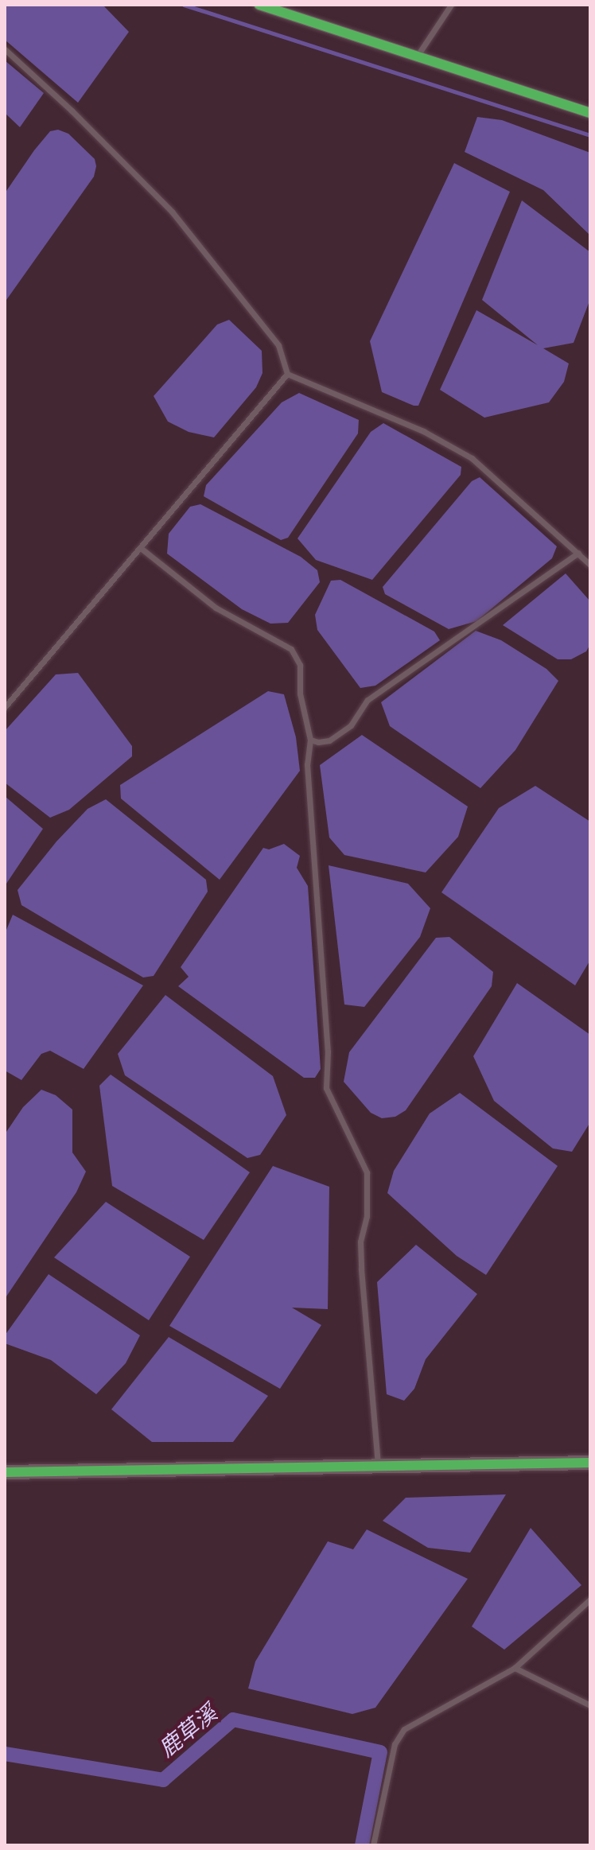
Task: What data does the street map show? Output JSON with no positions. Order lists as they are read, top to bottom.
{
  "water": ["鹿草溪"]
}
